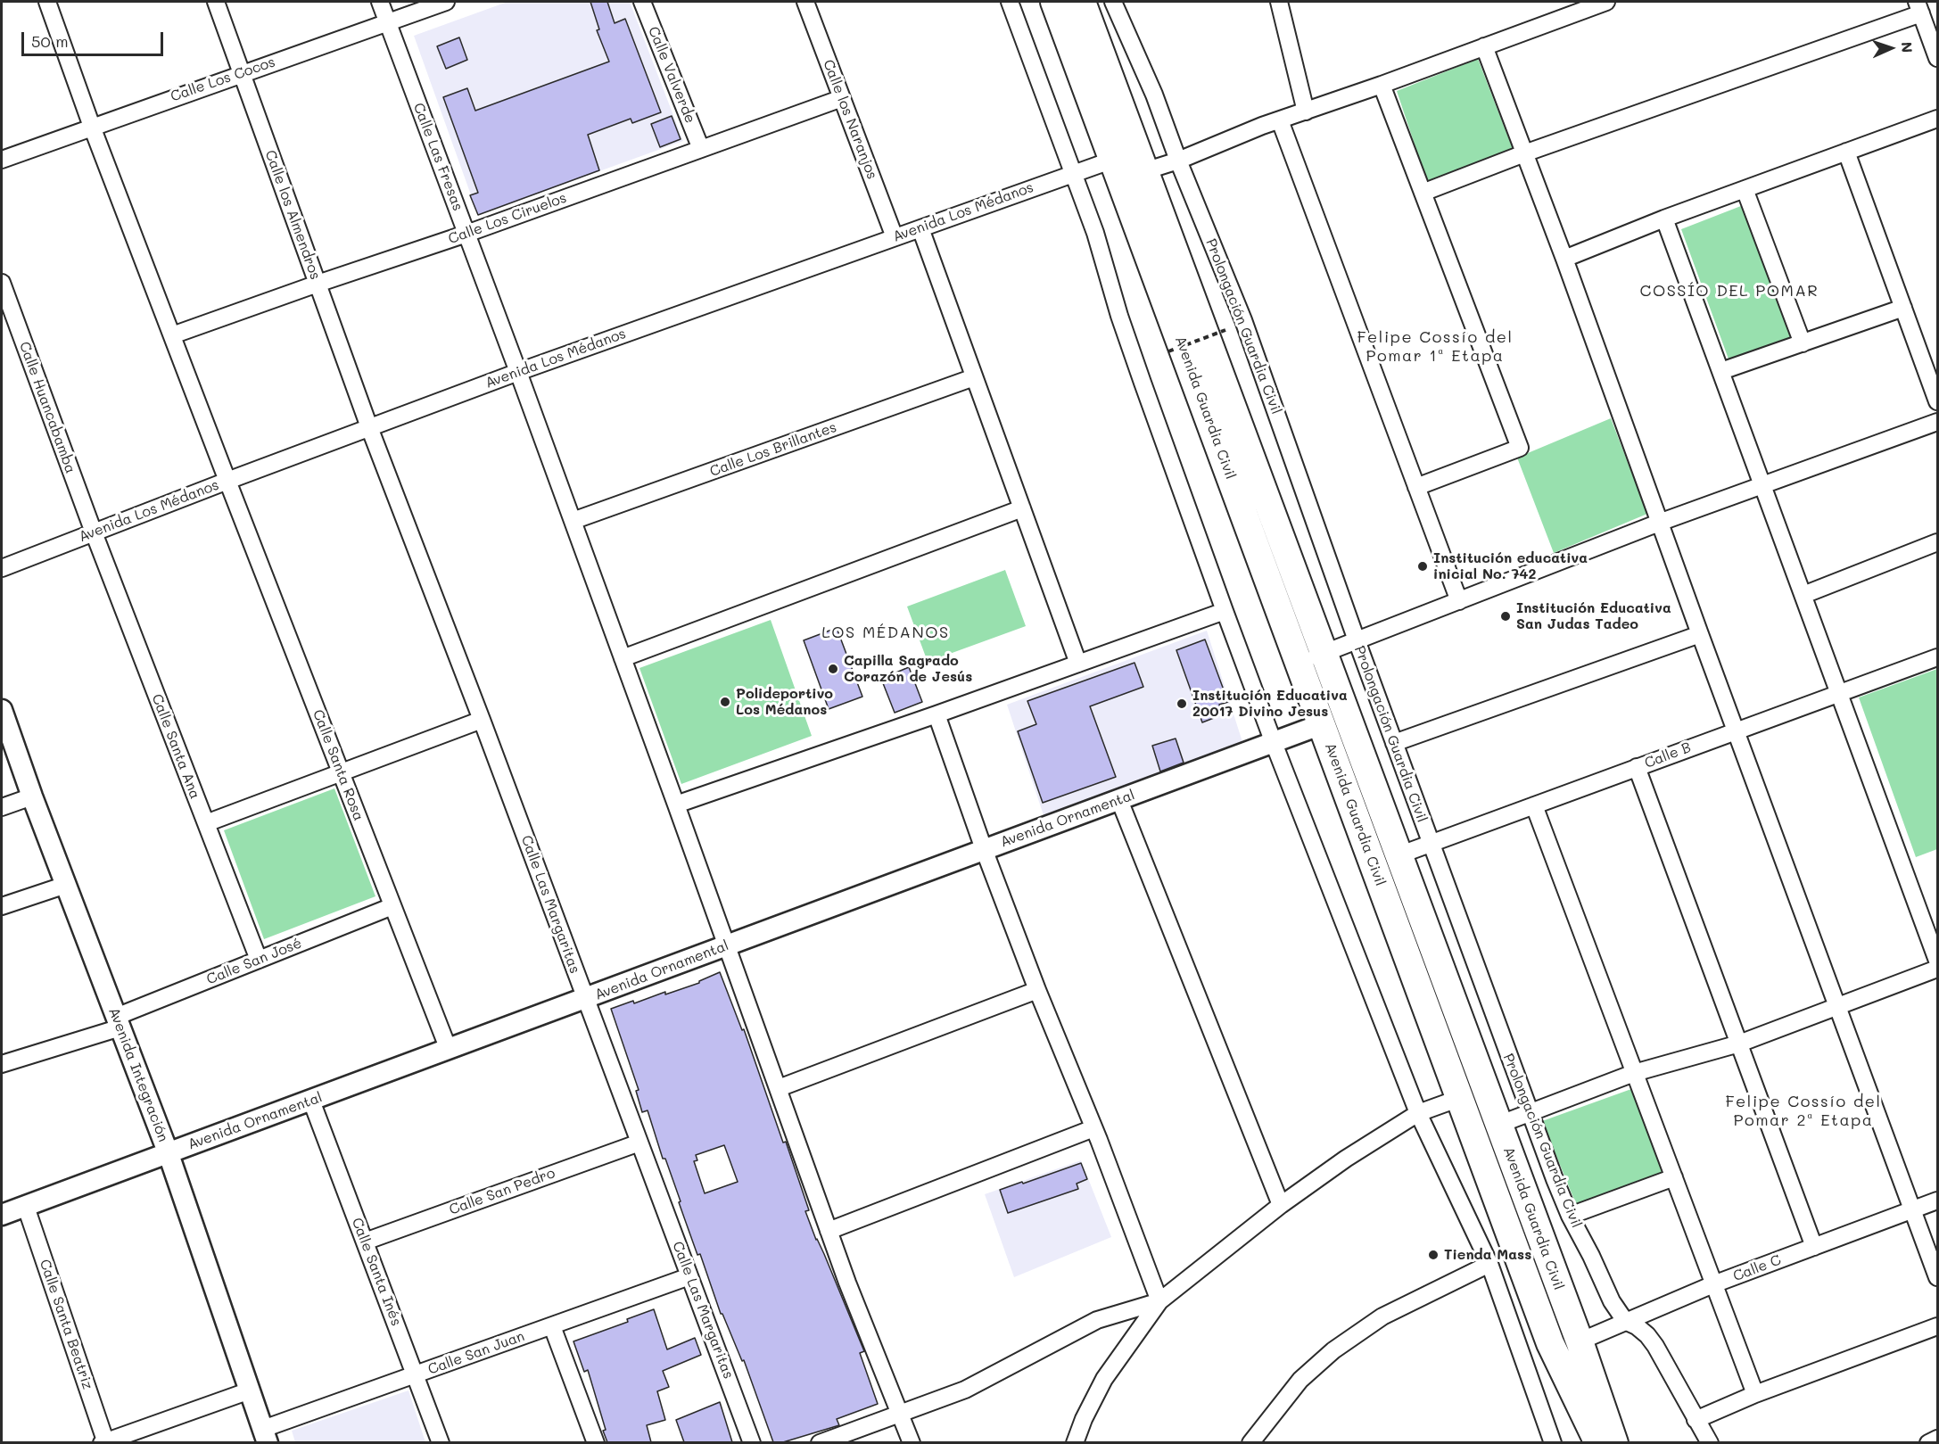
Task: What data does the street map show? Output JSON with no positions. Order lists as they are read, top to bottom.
{
  "streets": {
    "highway": ["Avenida Guardia Civil"],
    "street": [
      "Calle Valverde",
      "Calle Los Cocos",
      "Calle los Naranjos",
      "Calle Las Fresas",
      "Avenida Los Médanos",
      "Calle los Almendros",
      "Calle Los Ciruelos",
      "Prolongación Guardia Civil",
      "Calle Huancabamba",
      "Calle Los Brillantes",
      "Calle Santa Ana",
      "Calle B",
      "Calle Santa Rosa",
      "Avenida Ornamental",
      "Calle Las Margaritas",
      "Calle San José",
      "Avenida Integración",
      "Calle San Pedro",
      "Calle C",
      "Calle Santa Inés",
      "Calle Santa Beatriz",
      "Calle San Juan"
    ]
  },
  "crossings": [
    ["Calle Valverde", "Calle Los Ciruelos"],
    ["Calle Los Cocos", "Calle Las Fresas"],
    ["Calle Los Cocos", "Calle los Almendros"],
    ["Calle Los Cocos", "Calle Santa Rosa"],
    ["Calle los Naranjos", "Avenida Los Médanos"],
    ["Calle los Naranjos", "Calle Los Ciruelos"],
    ["Calle Las Fresas", "Avenida Los Médanos"],
    ["Calle Las Fresas", "Calle Los Ciruelos"],
    ["Calle Las Fresas", "Calle Los Brillantes"],
    ["Calle Las Fresas", "Avenida Ornamental"],
    ["Avenida Los Médanos", "Calle los Almendros"],
    ["Avenida Los Médanos", "Calle Huancabamba"],
    ["Avenida Los Médanos", "Avenida Guardia Civil"],
    ["Avenida Los Médanos", "Calle Santa Ana"],
    ["Avenida Los Médanos", "Calle Santa Rosa"],
    ["Avenida Los Médanos", "Calle Las Margaritas"],
    ["Calle los Almendros", "Calle Los Ciruelos"],
    ["Calle los Almendros", "Calle Las Margaritas"],
    ["Calle Los Ciruelos", "Calle Santa Rosa"],
    ["Prolongación Guardia Civil", "Calle B"],
    ["Prolongación Guardia Civil", "Calle C"],
    ["Calle Huancabamba", "Calle Santa Ana"],
    ["Avenida Guardia Civil", "Calle B"],
    ["Avenida Guardia Civil", "Avenida Ornamental"],
    ["Avenida Guardia Civil", "Calle C"],
    ["Calle Santa Ana", "Calle San José"],
    ["Calle Santa Rosa", "Avenida Ornamental"],
    ["Calle Santa Rosa", "Calle San José"],
    ["Avenida Ornamental", "Calle Las Margaritas"],
    ["Avenida Ornamental", "Avenida Integración"],
    ["Avenida Ornamental", "Calle Santa Inés"],
    ["Avenida Ornamental", "Calle Santa Beatriz"],
    ["Calle Las Margaritas", "Calle San Pedro"],
    ["Calle Las Margaritas", "Calle San Juan"],
    ["Calle San José", "Avenida Integración"],
    ["Avenida Integración", "Calle San Juan"],
    ["Calle San Pedro", "Calle Santa Inés"],
    ["Calle Santa Inés", "Calle San Juan"]
  ],
  "districts": [
    "COSSÍO DEL POMAR",
    "Felipe Cossío del Pomar 1ª Etapa",
    "LOS MÉDANOS",
    "Felipe Cossío del Pomar 2ª Etapa"
  ],
  "places": [
    "Institución educativa inicial No. 742",
    "Institución Educativa San Judas Tadeo",
    "Capilla Sagrado Corazón de Jesús",
    "Polideportivo Los Médanos",
    "Institución Educativa 20017 Divino Jesus",
    "Tienda Mass"
  ],
  "scale_bar": "50 m",
  "north": "right"
}
